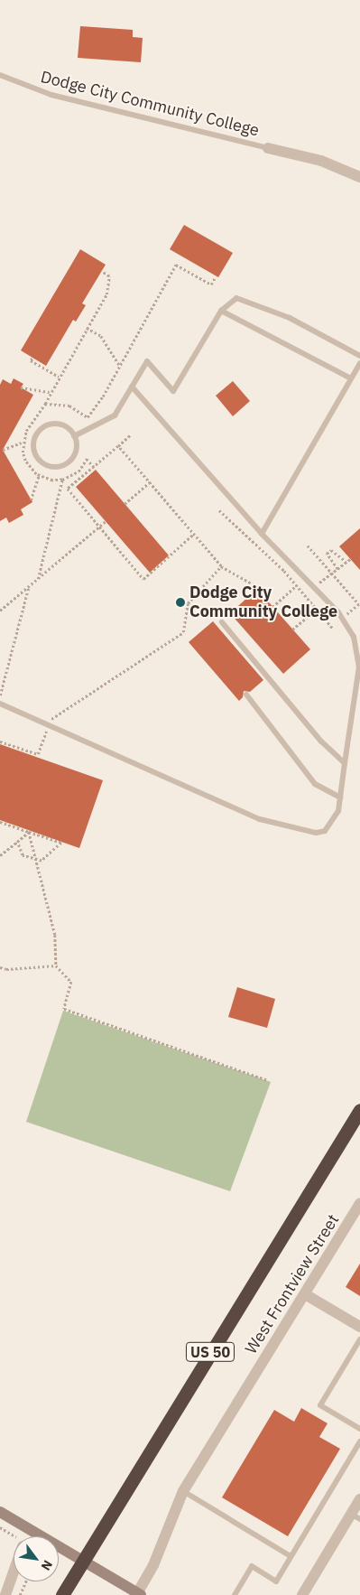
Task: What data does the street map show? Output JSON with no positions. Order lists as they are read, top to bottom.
{
  "streets": {
    "highway": ["US 50"],
    "street": ["West Frontview Street"],
    "lane": ["Dodge City Community College"]
  },
  "places": ["Dodge City Community College"],
  "north": "bottom right"
}
